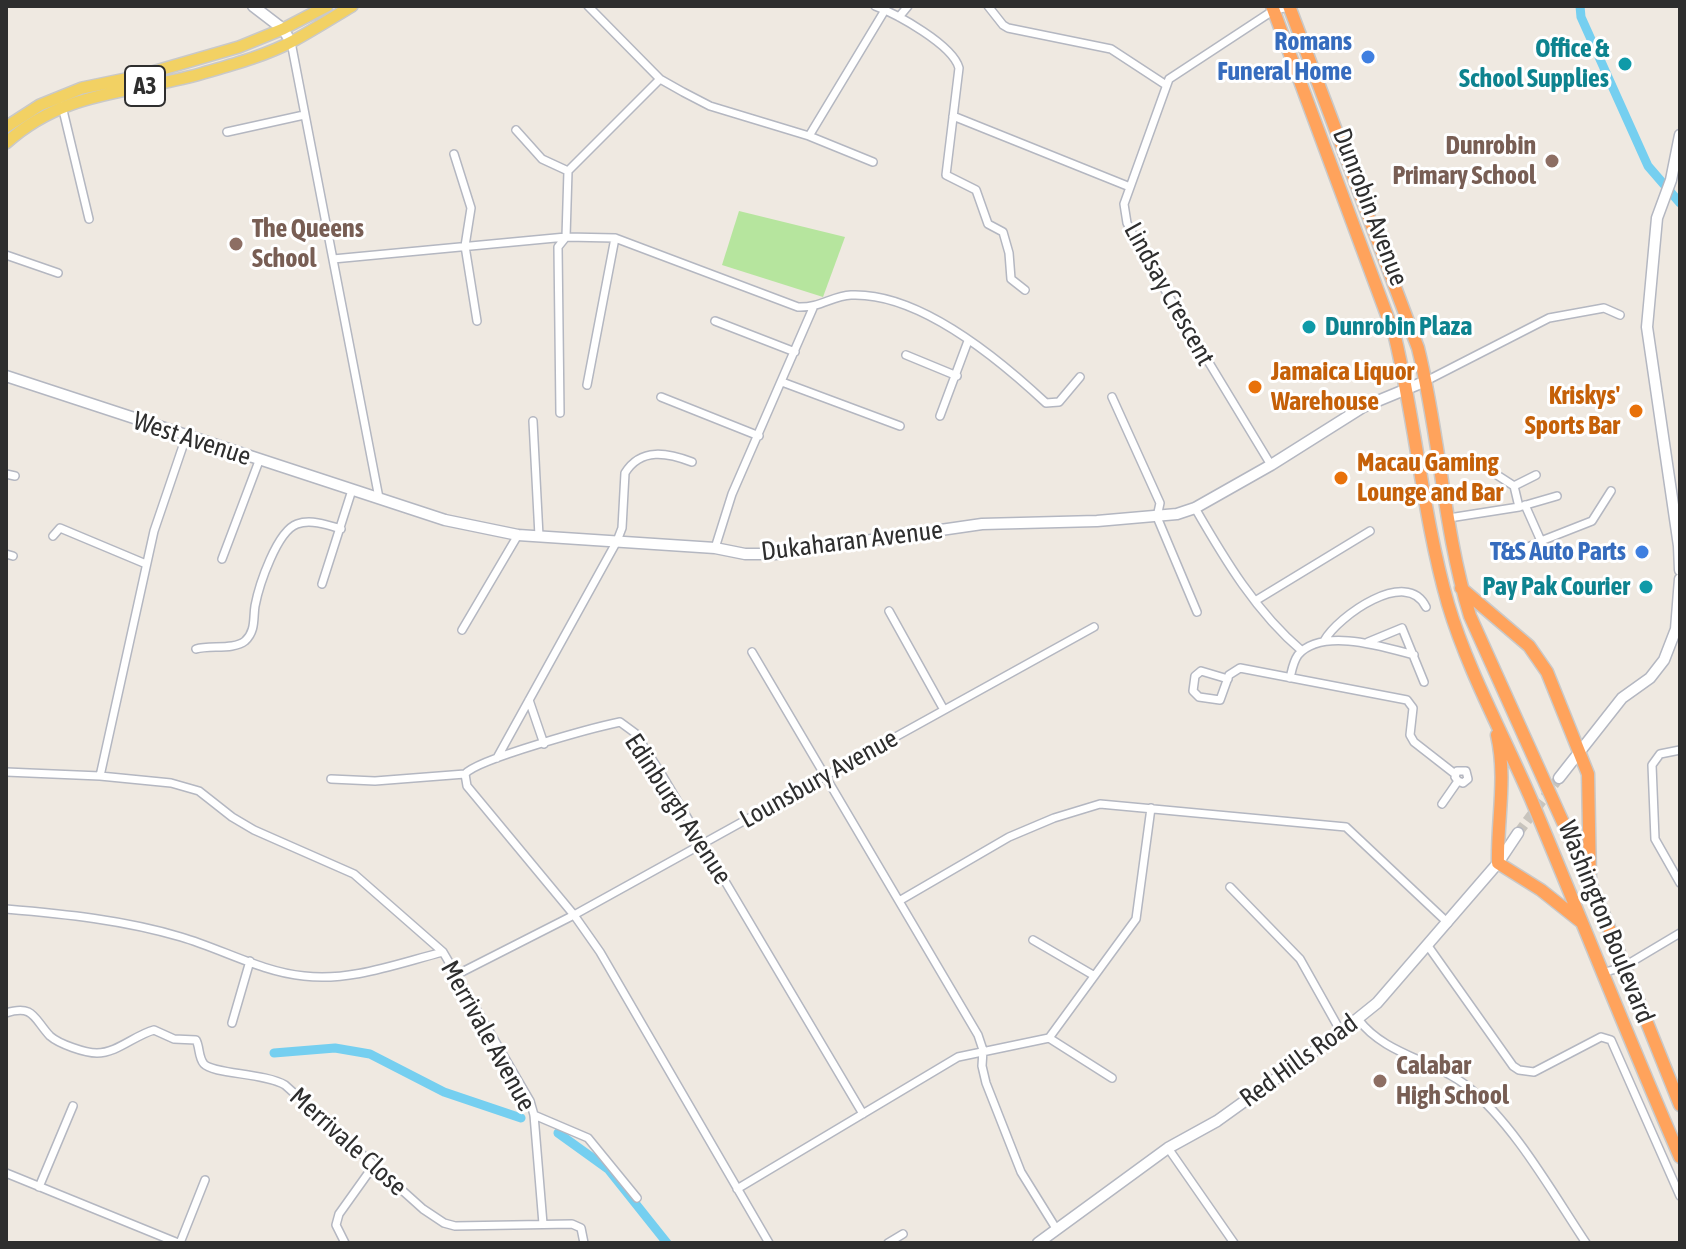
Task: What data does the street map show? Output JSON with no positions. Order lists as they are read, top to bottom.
{
  "streets": {
    "highway": ["Dunrobin Avenue", "Washington Boulevard"],
    "main road": ["A3"],
    "street": [
      "Lindsay Crescent",
      "West Avenue",
      "Dukaharan Avenue",
      "Lounsbury Avenue",
      "Edinburgh Avenue",
      "Merrivale Avenue",
      "Red Hills Road",
      "Merrivale Close"
    ]
  },
  "crossings": [
    ["Dunrobin Avenue", "Washington Boulevard"],
    ["Lindsay Crescent", "Dukaharan Avenue"],
    ["West Avenue", "Dukaharan Avenue"],
    ["Lounsbury Avenue", "Edinburgh Avenue"],
    ["Lounsbury Avenue", "Merrivale Avenue"],
    ["Merrivale Avenue", "Merrivale Close"]
  ],
  "places": [
    "Romans Funeral Home",
    "Office & School Supplies",
    "Dunrobin Primary School",
    "The Queens School",
    "Dunrobin Plaza",
    "Jamaica Liquor Warehouse",
    "Kriskys' Sports Bar",
    "Macau Gaming Lounge and Bar",
    "T&S Auto Parts",
    "Pay Pak Courier",
    "Calabar High School"
  ]
}
